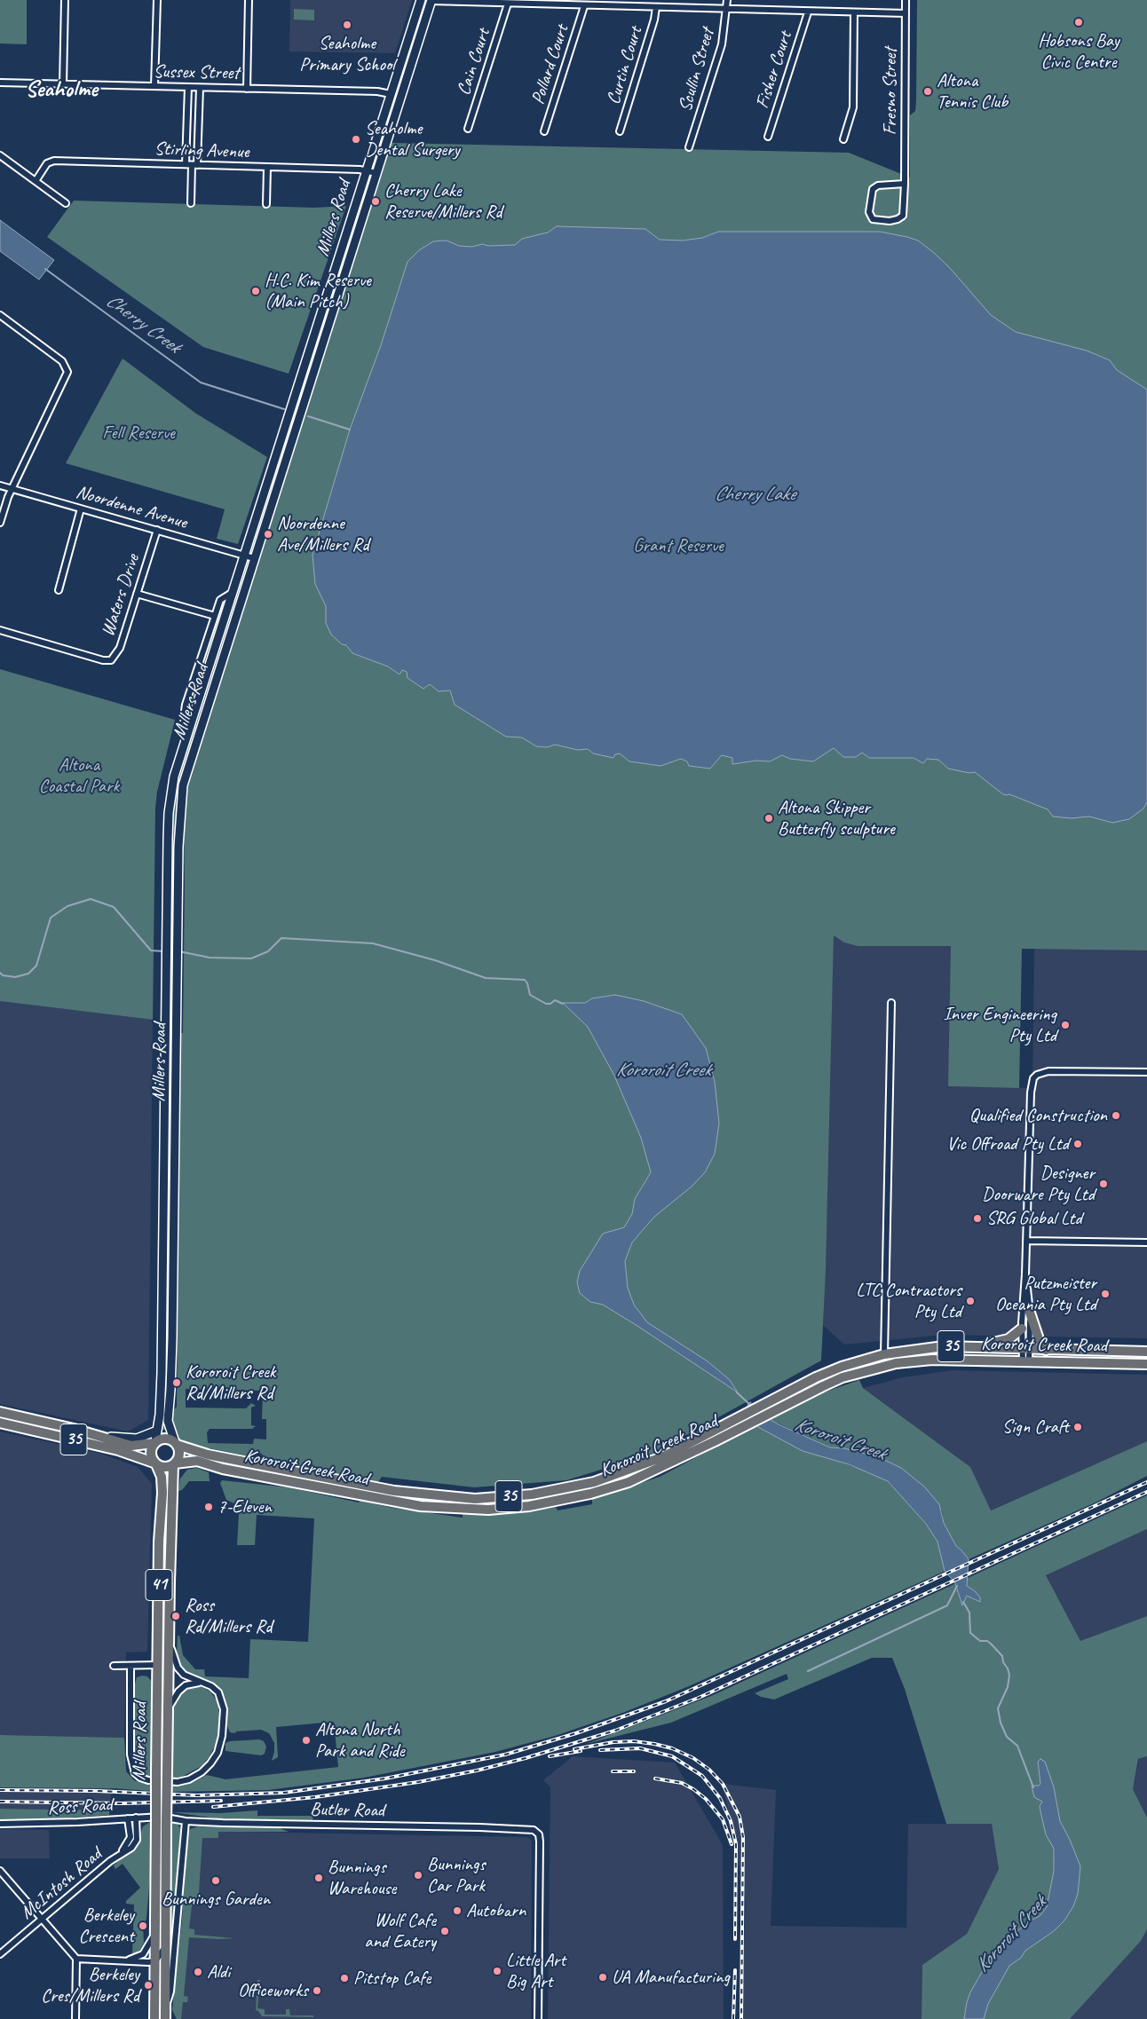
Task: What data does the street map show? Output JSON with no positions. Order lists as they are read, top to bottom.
{
  "streets": {
    "main road": [
      "Millers Road",
      "Kororoit Creek Road",
      "35",
      "41"
    ],
    "street": [
      "Cain Court",
      "Pollard Court",
      "Curtin Court",
      "Scullin Street",
      "Fisher Court",
      "Sussex Street",
      "Fresno Street",
      "Stirling Avenue",
      "Noordenne Avenue",
      "Waters Drive",
      "Ross Road",
      "Butler Road",
      "McIntosh Road"
    ]
  },
  "crossings": [
    ["Sussex Street", "Millers Road"],
    ["Stirling Avenue", "Millers Road"],
    ["Millers Road", "Noordenne Avenue"],
    ["Millers Road", "Kororoit Creek Road"],
    ["Millers Road", "35"],
    ["Millers Road", "Ross Road"],
    ["Millers Road", "Butler Road"],
    ["Noordenne Avenue", "Waters Drive"],
    ["Kororoit Creek Road", "35"],
    ["Ross Road", "Butler Road"],
    ["Ross Road", "McIntosh Road"]
  ],
  "districts": ["Seaholme"],
  "water": ["Cherry Creek", "Cherry Lake", "Kororoit Creek"],
  "parks": ["Fell Reserve", "Grant Reserve", "Altona Coastal Park"],
  "places": [
    "Hobsons Bay Civic Centre",
    "Seaholme Primary School",
    "Altona Tennis Club",
    "Seaholme Dental Surgery",
    "Cherry Lake Reserve/Millers Rd",
    "H.C. Kim Reserve (Main Pitch)",
    "Noordenne Ave/Millers Rd",
    "Altona Skipper Butterfly sculpture",
    "Inver Engineering Pty Ltd",
    "Qualified Construction",
    "Vic Offroad Pty Ltd",
    "Designer Doorware Pty Ltd",
    "SRG Global Ltd",
    "Putzmeister Oceania Pty Ltd",
    "LTC Contractors Pty Ltd",
    "Kororoit Creek Rd/Millers Rd",
    "Sign Craft",
    "7-Eleven",
    "Ross Rd/Millers Rd",
    "Altona North Park and Ride",
    "Bunnings Car Park",
    "Bunnings Warehouse",
    "Bunnings Garden",
    "Autobarn",
    "Berkeley Crescent",
    "Wolf Cafe and Eatery",
    "Little Art Big Art",
    "Aldi",
    "UA Manufacturing",
    "Pitstop Cafe",
    "Berkeley Cres/Millers Rd",
    "Officeworks"
  ]
}
